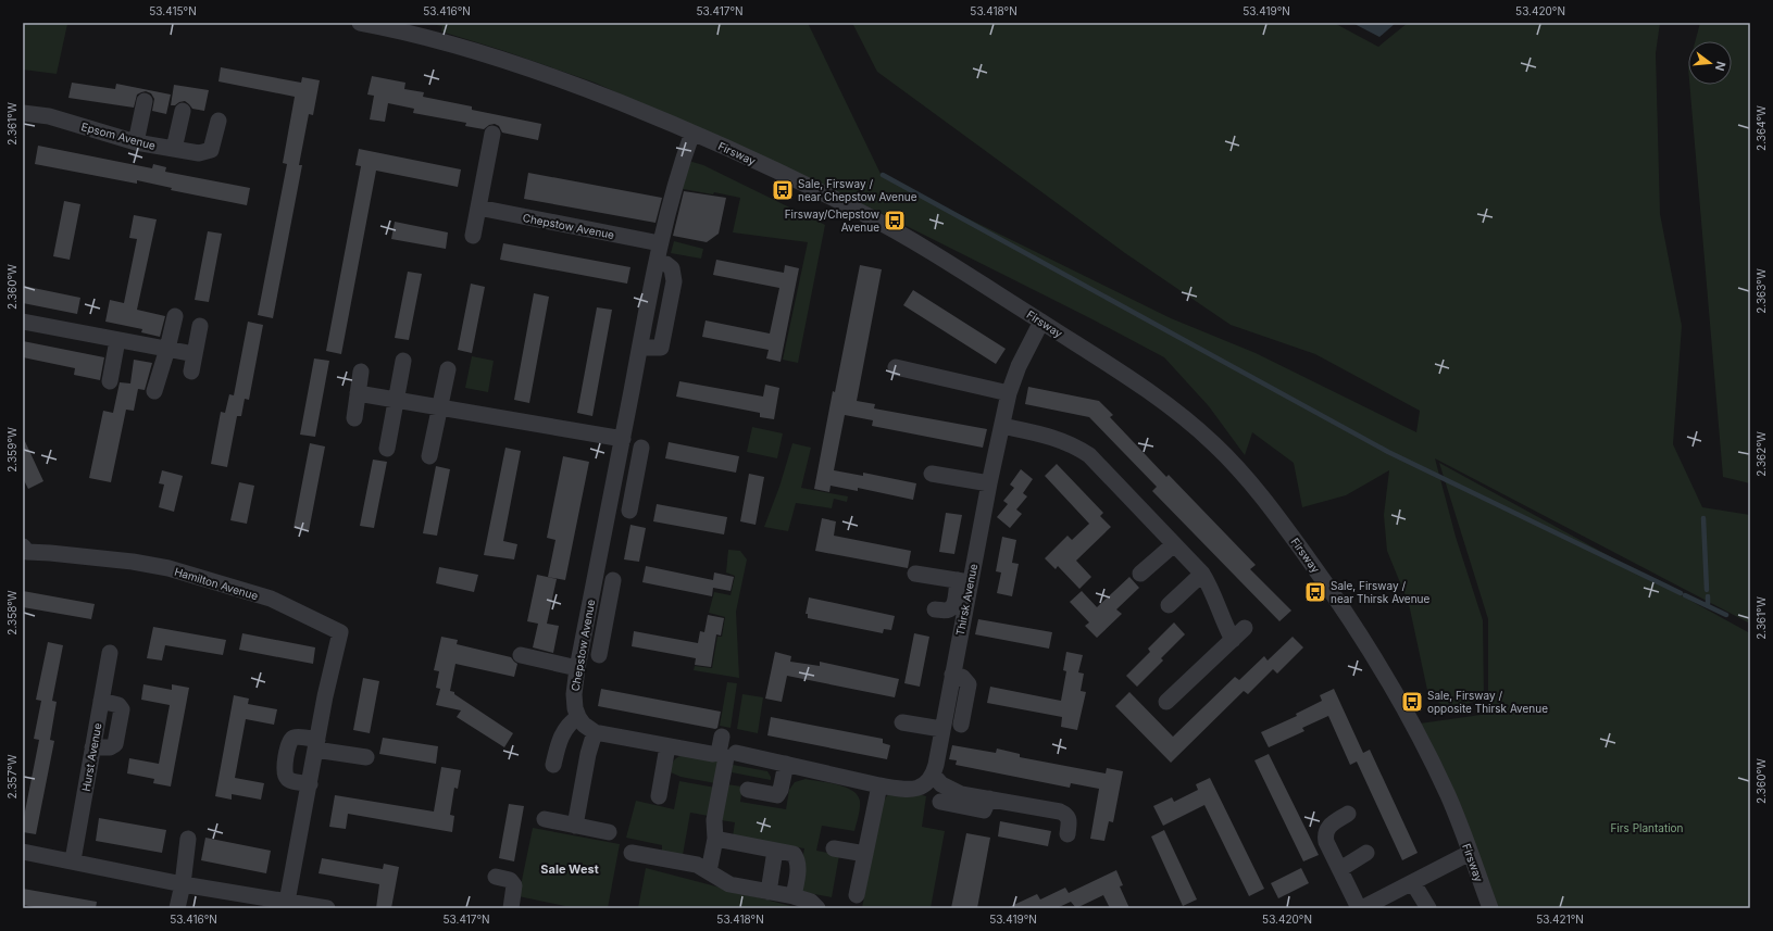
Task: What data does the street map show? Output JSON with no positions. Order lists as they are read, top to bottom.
{
  "streets": {
    "street": [
      "Epsom Avenue",
      "Firsway",
      "Chepstow Avenue",
      "Hamilton Avenue",
      "Thirsk Avenue",
      "Hurst Avenue"
    ]
  },
  "crossings": [
    ["Firsway", "Chepstow Avenue"],
    ["Firsway", "Thirsk Avenue"]
  ],
  "districts": ["Sale West"],
  "parks": ["Firs Plantation"],
  "places": {
    "bus stop": [
      "Sale, Firsway / near Chepstow Avenue",
      "Firsway/Chepstow Avenue",
      "Sale, Firsway / near Thirsk Avenue",
      "Sale, Firsway / opposite Thirsk Avenue"
    ]
  },
  "north": "right",
  "coordinates": [
    "53.415°N",
    "53.416°N",
    "53.417°N",
    "53.418°N",
    "53.419°N",
    "53.420°N",
    "2.361°W",
    "2.364°W",
    "2.360°W",
    "2.363°W",
    "2.359°W",
    "2.362°W",
    "2.358°W",
    "2.357°W",
    "53.421°N"
  ]
}
